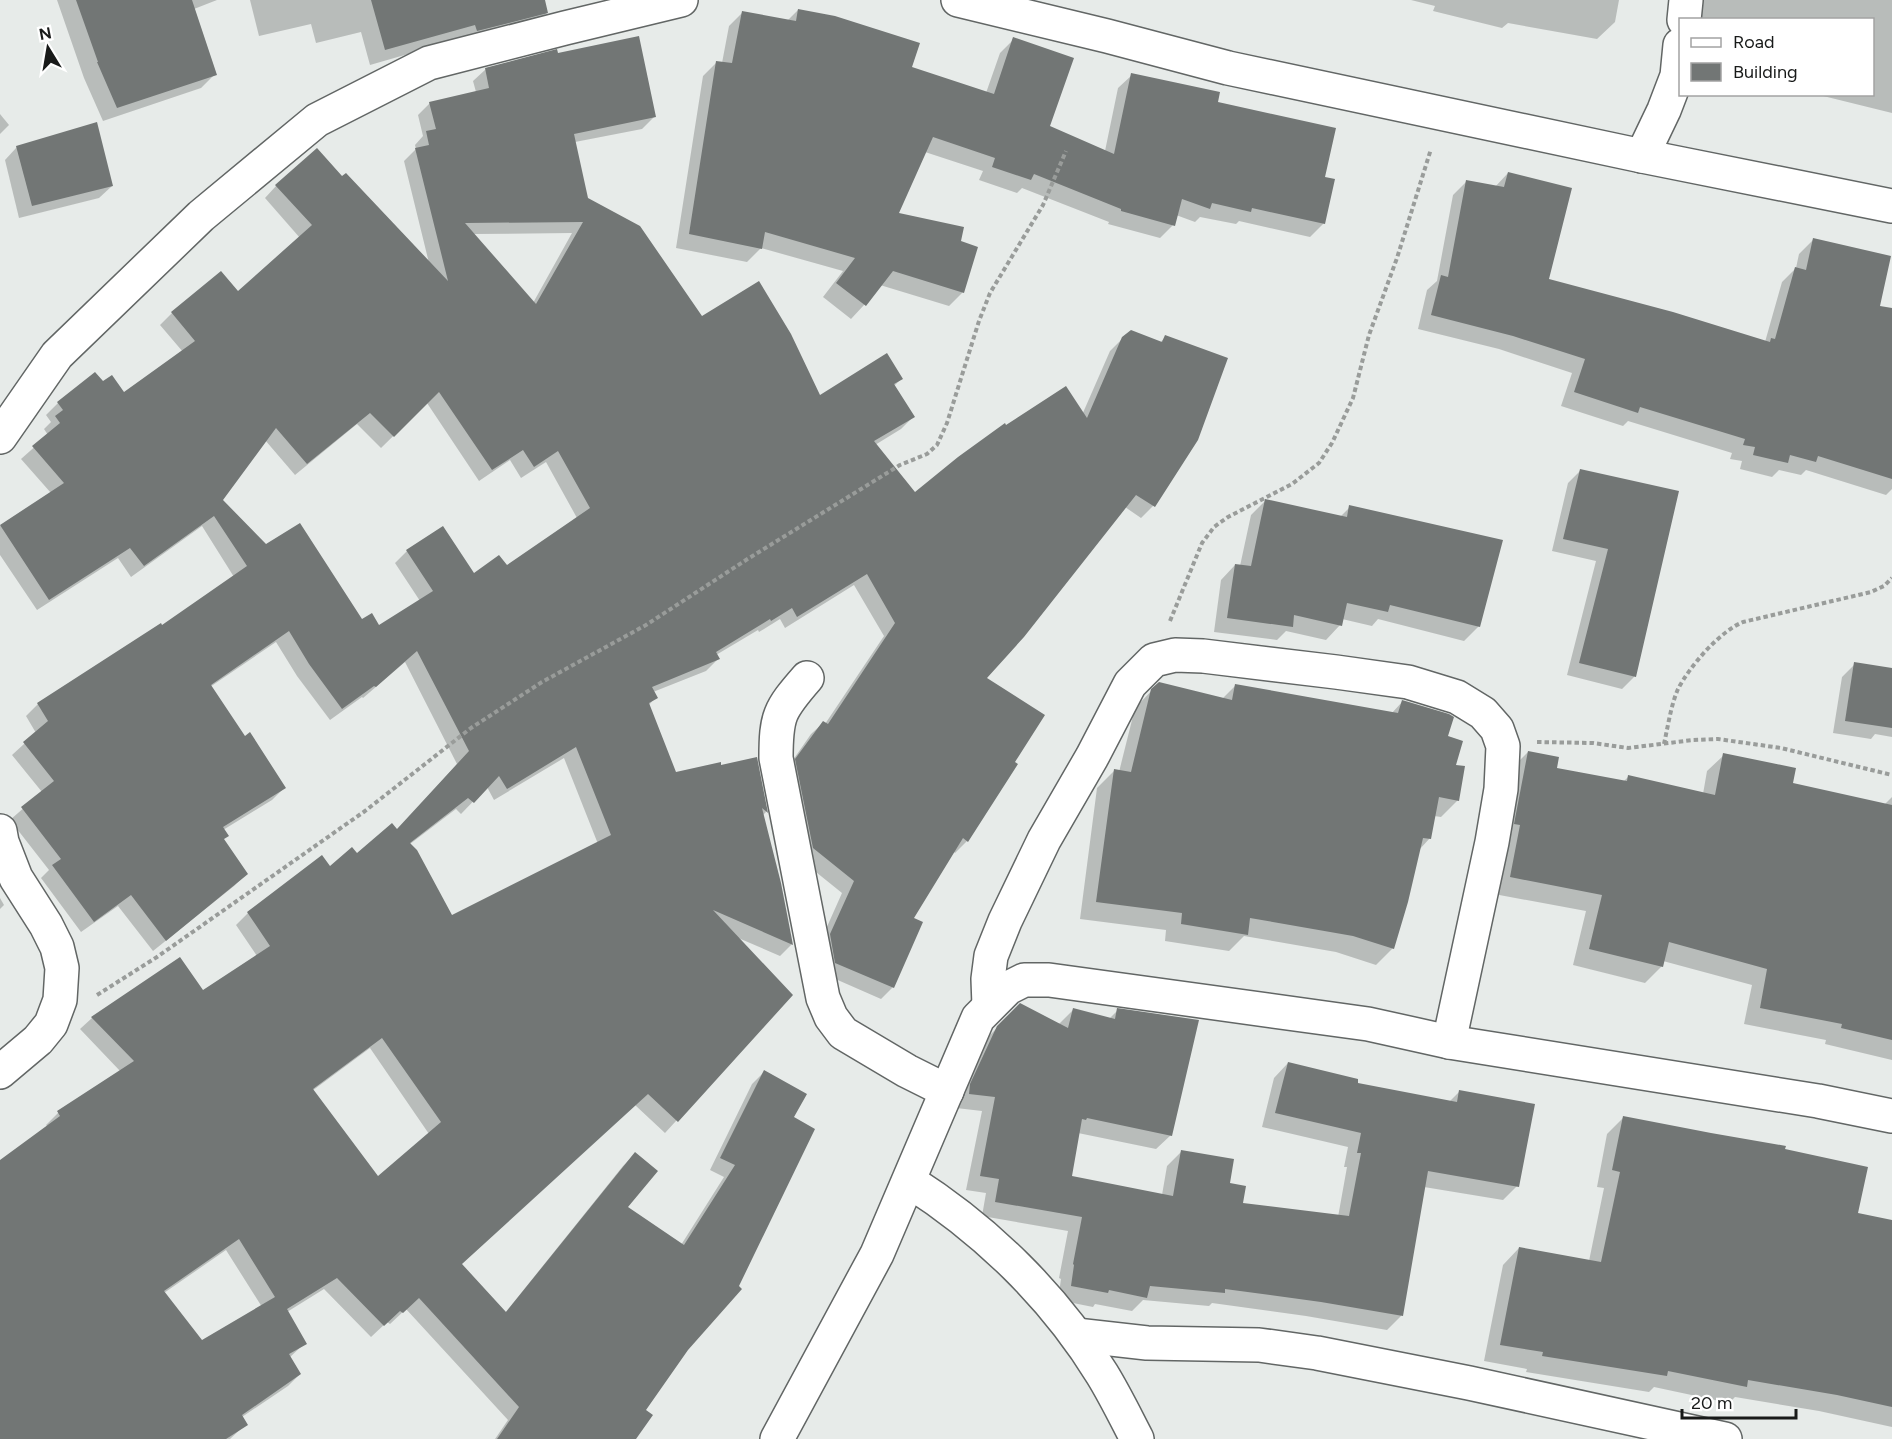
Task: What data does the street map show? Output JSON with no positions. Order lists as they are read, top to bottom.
{
  "legend": ["Road", "Building"],
  "scale_bar": "20 m",
  "north": "top"
}
